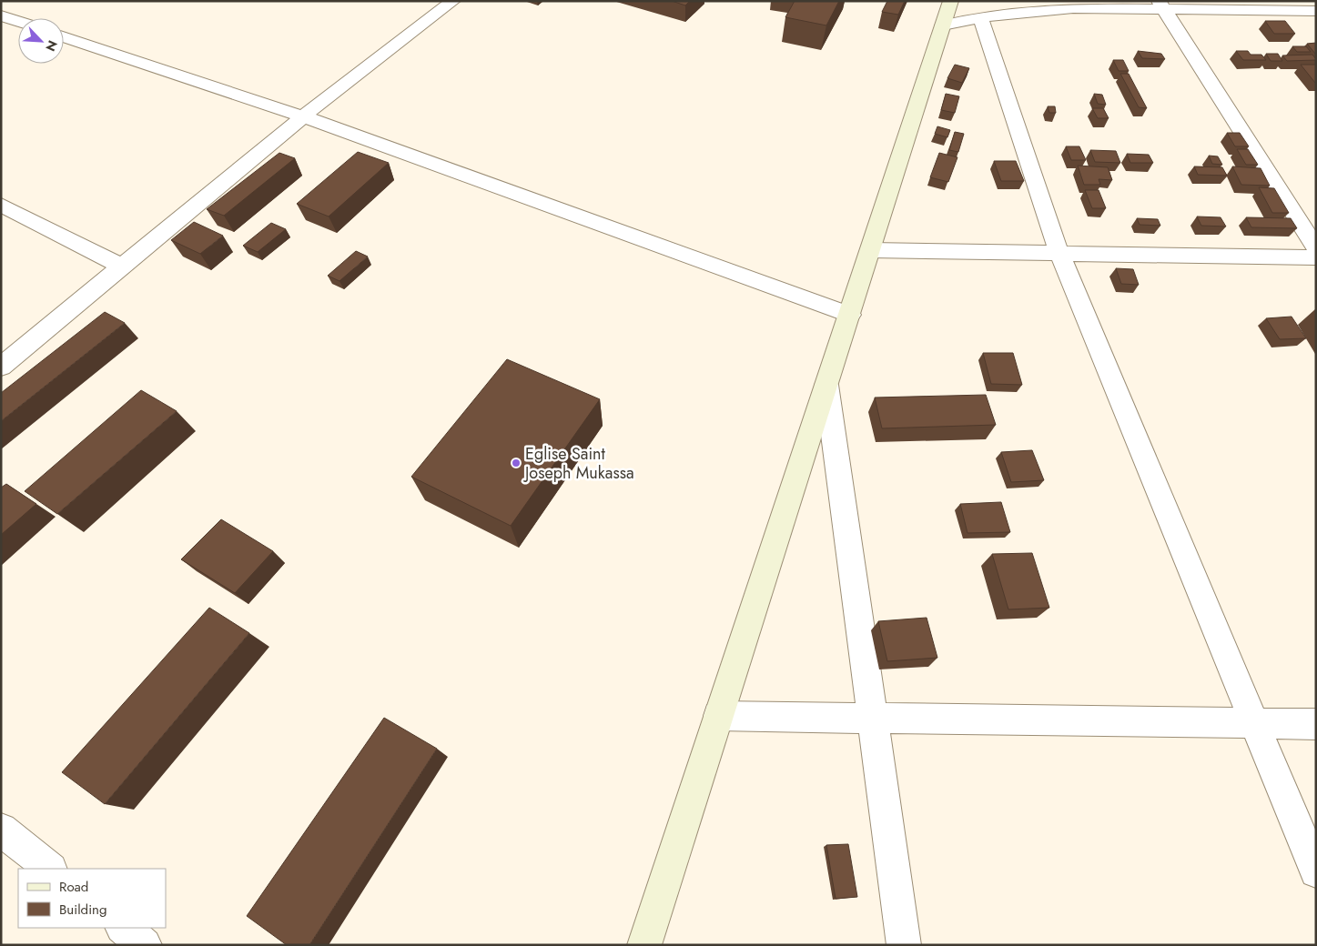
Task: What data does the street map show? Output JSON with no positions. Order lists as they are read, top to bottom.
{
  "places": ["Eglise Saint Joseph Mukassa"],
  "legend": ["Road", "Building"],
  "north": "bottom right"
}
